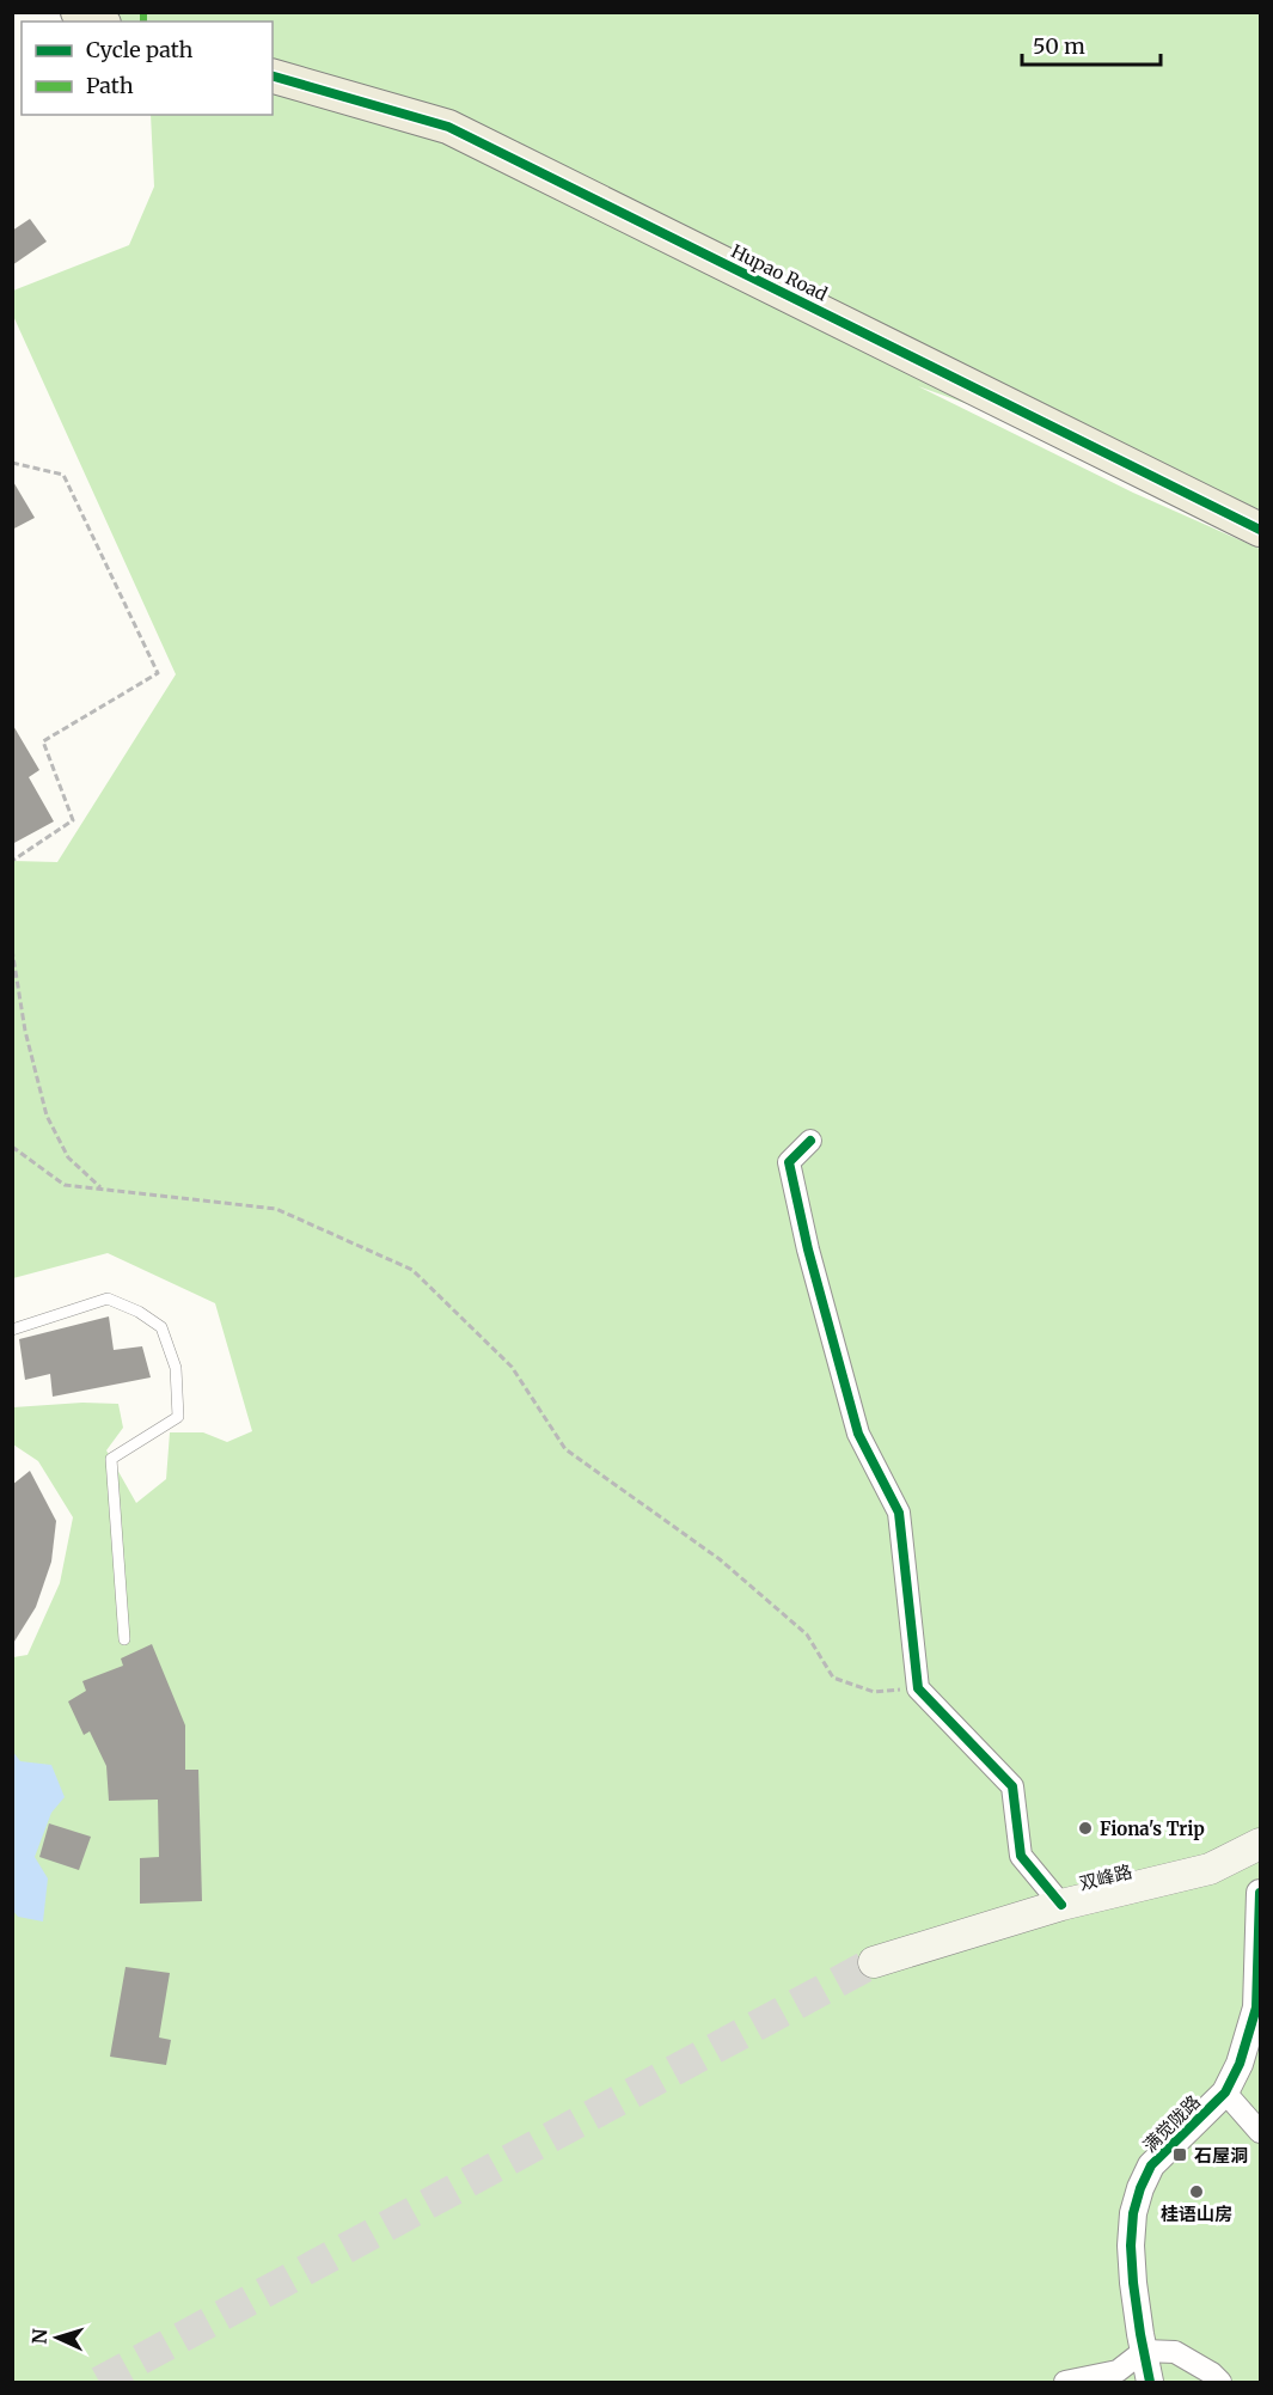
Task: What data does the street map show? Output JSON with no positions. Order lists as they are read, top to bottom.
{
  "streets": {
    "main road": ["Hupao Road", "双峰路"],
    "street": ["满觉陇路"]
  },
  "places": {
    "other": ["Fiona's Trip", "桂语山房"],
    "transit": ["石屋洞"]
  },
  "legend": ["Cycle path", "Path"],
  "scale_bar": "50 m",
  "north": "left"
}
